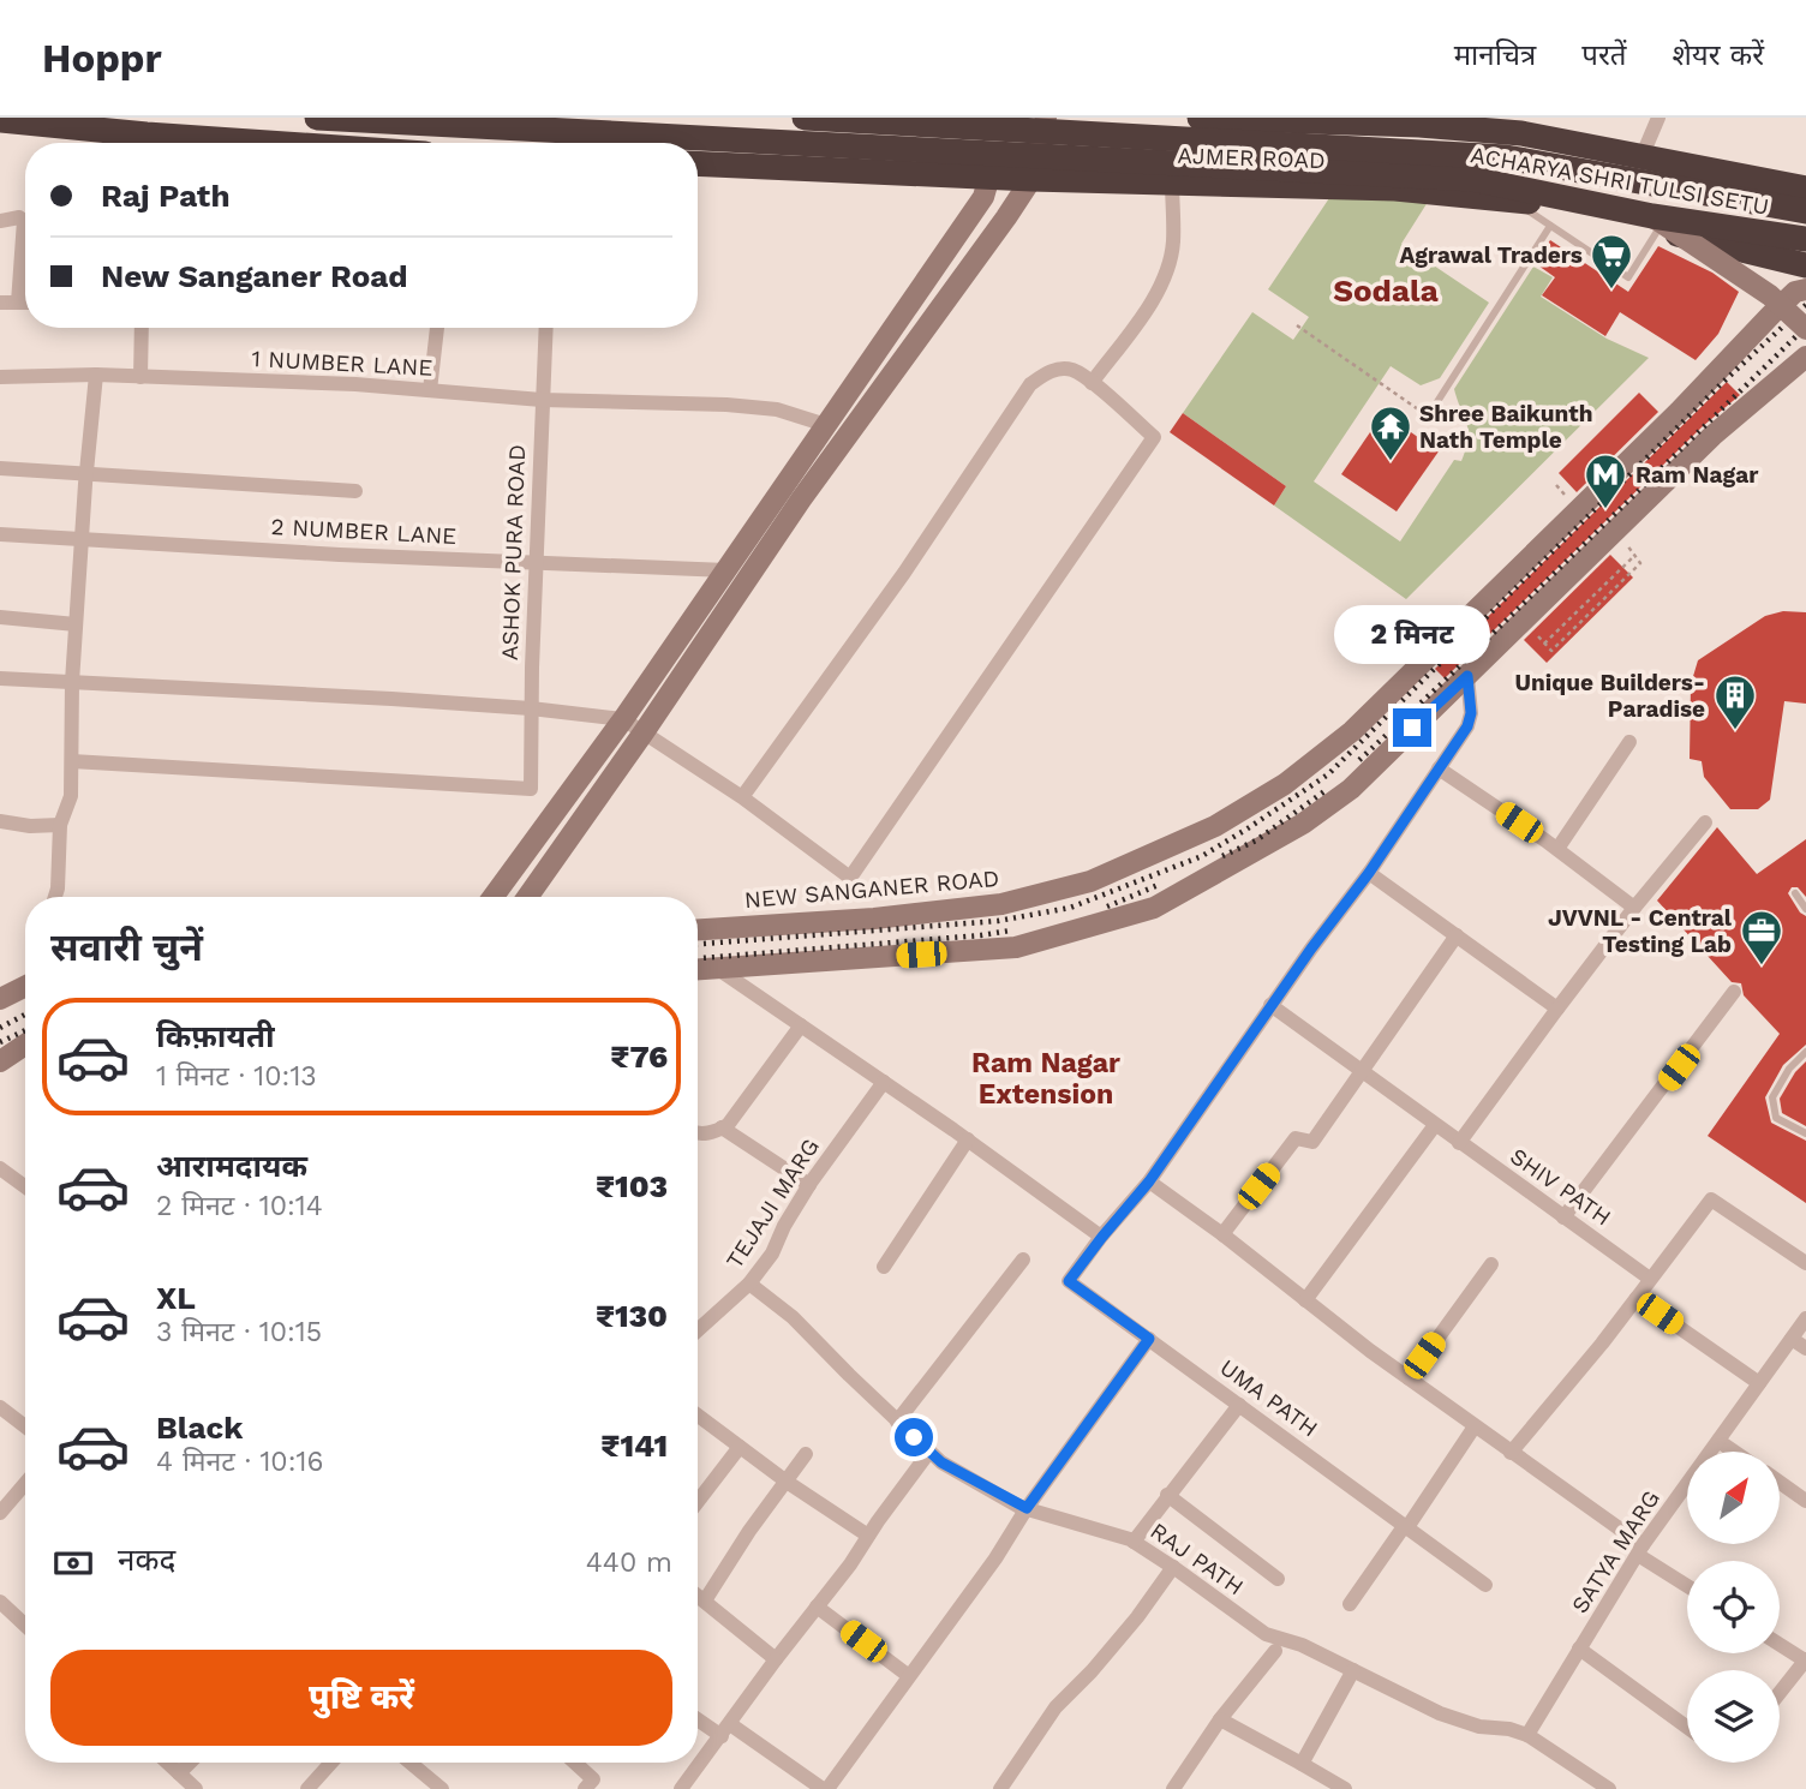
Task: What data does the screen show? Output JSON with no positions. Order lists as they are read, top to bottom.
{
  "streets": {
    "highway": ["AJMER ROAD", "ACHARYA SHRI TULSI SETU"],
    "main road": ["NEW SANGANER ROAD"],
    "street": [
      "1 NUMBER LANE",
      "2 NUMBER LANE",
      "ASHOK PURA ROAD",
      "SHIV PATH",
      "TEJAJI MARG",
      "UMA PATH",
      "SATYA MARG",
      "RAJ PATH"
    ]
  },
  "crossings": [
    ["AJMER ROAD", "ACHARYA SHRI TULSI SETU"],
    ["1 NUMBER LANE", "ASHOK PURA ROAD"],
    ["2 NUMBER LANE", "ASHOK PURA ROAD"],
    ["TEJAJI MARG", "RAJ PATH"],
    ["SATYA MARG", "RAJ PATH"]
  ],
  "districts": ["Sodala", "Ram Nagar Extension"],
  "places": {
    "supermarket": ["Agrawal Traders"],
    "temple": ["Shree Baikunth Nath Temple"],
    "metro station": ["Ram Nagar"],
    "building": ["Unique Builders- Paradise"],
    "office": ["JVVNL - Central Testing Lab"]
  },
  "north": "top right",
  "page": {
    "header": "Hoppr",
    "nav": ["मानचित्र", "परतें", "शेयर करें"],
    "banner": ["Raj Path", "New Sanganer Road"],
    "bubble": "2 मिनट",
    "heading": "सवारी चुनें",
    "list": [
      {
        "name": "किफ़ायती",
        "note": "1 मिनट · 10:13",
        "value": "₹76"
      },
      {
        "name": "आरामदायक",
        "note": "2 मिनट · 10:14",
        "value": "₹103"
      },
      {
        "name": "XL",
        "note": "3 मिनट · 10:15",
        "value": "₹130"
      },
      {
        "name": "Black",
        "note": "4 मिनट · 10:16",
        "value": "₹141"
      }
    ],
    "pay": ["नकद", "440 m"],
    "buttons": "पुष्टि करें"
  }
}
